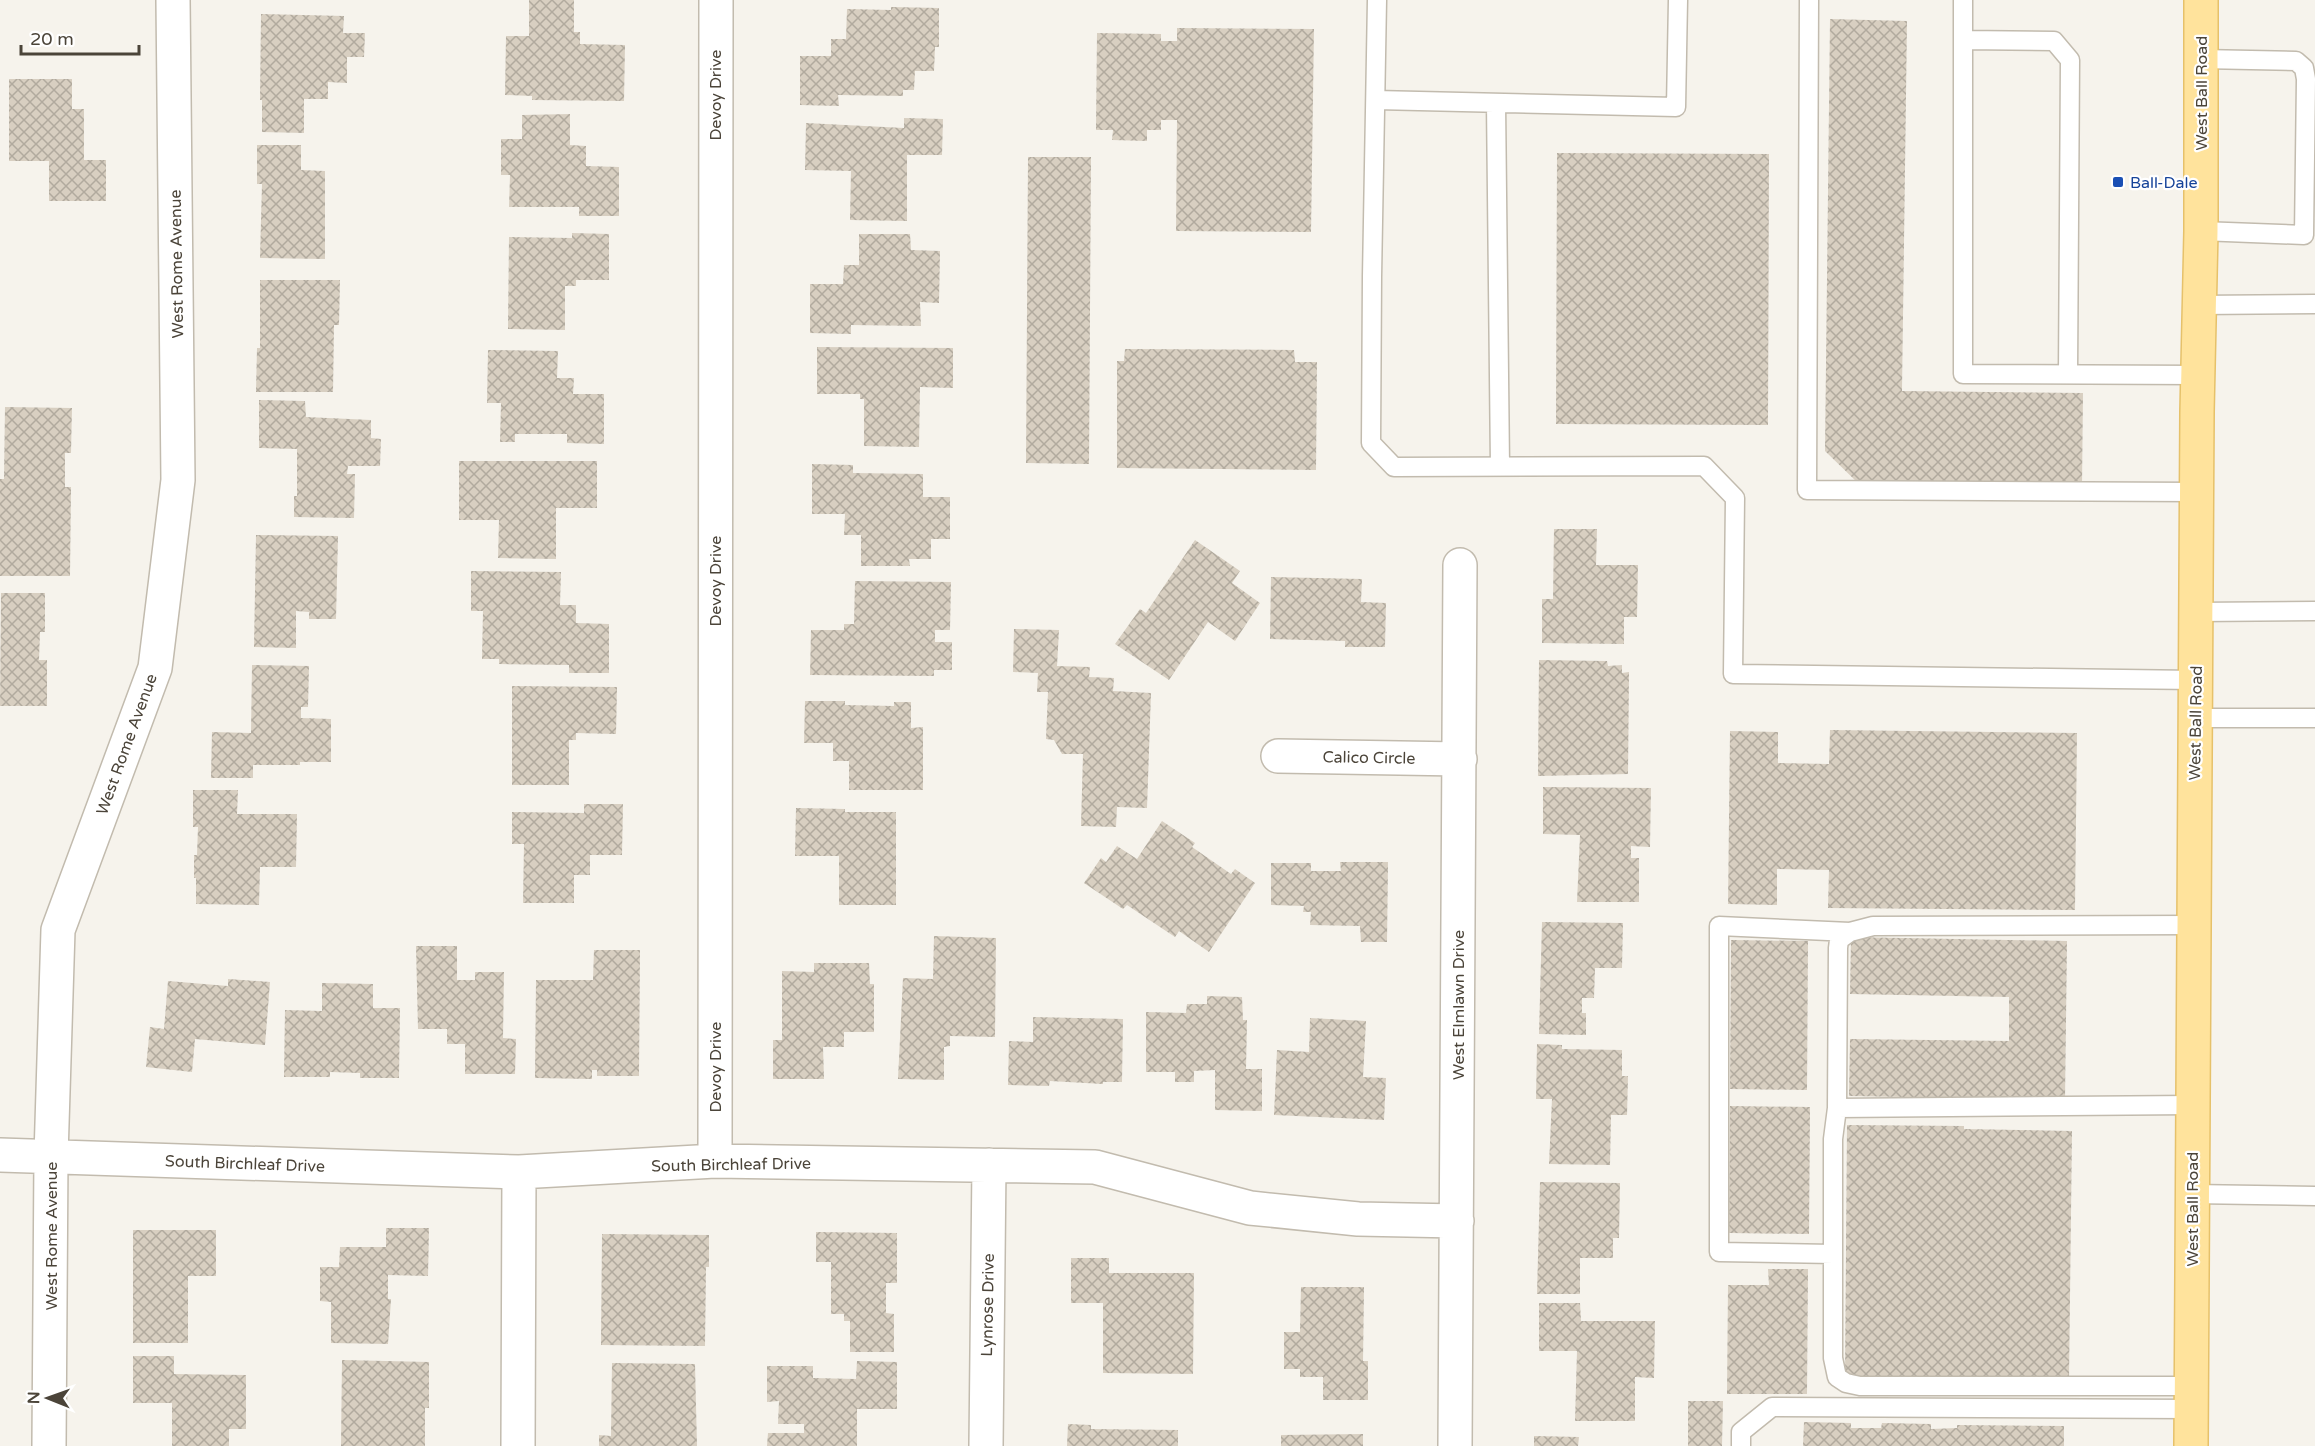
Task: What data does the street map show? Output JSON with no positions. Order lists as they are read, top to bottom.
{
  "streets": {
    "main road": ["West Ball Road"],
    "street": [
      "Devoy Drive",
      "West Rome Avenue",
      "Calico Circle",
      "West Elmlawn Drive",
      "South Birchleaf Drive",
      "Lynrose Drive"
    ]
  },
  "crossings": [
    ["Devoy Drive", "South Birchleaf Drive"],
    ["West Rome Avenue", "South Birchleaf Drive"],
    ["Calico Circle", "West Elmlawn Drive"],
    ["West Elmlawn Drive", "South Birchleaf Drive"],
    ["South Birchleaf Drive", "Lynrose Drive"]
  ],
  "places": {
    "transit": ["Ball-Dale"]
  },
  "scale_bar": "20 m",
  "north": "left"
}
